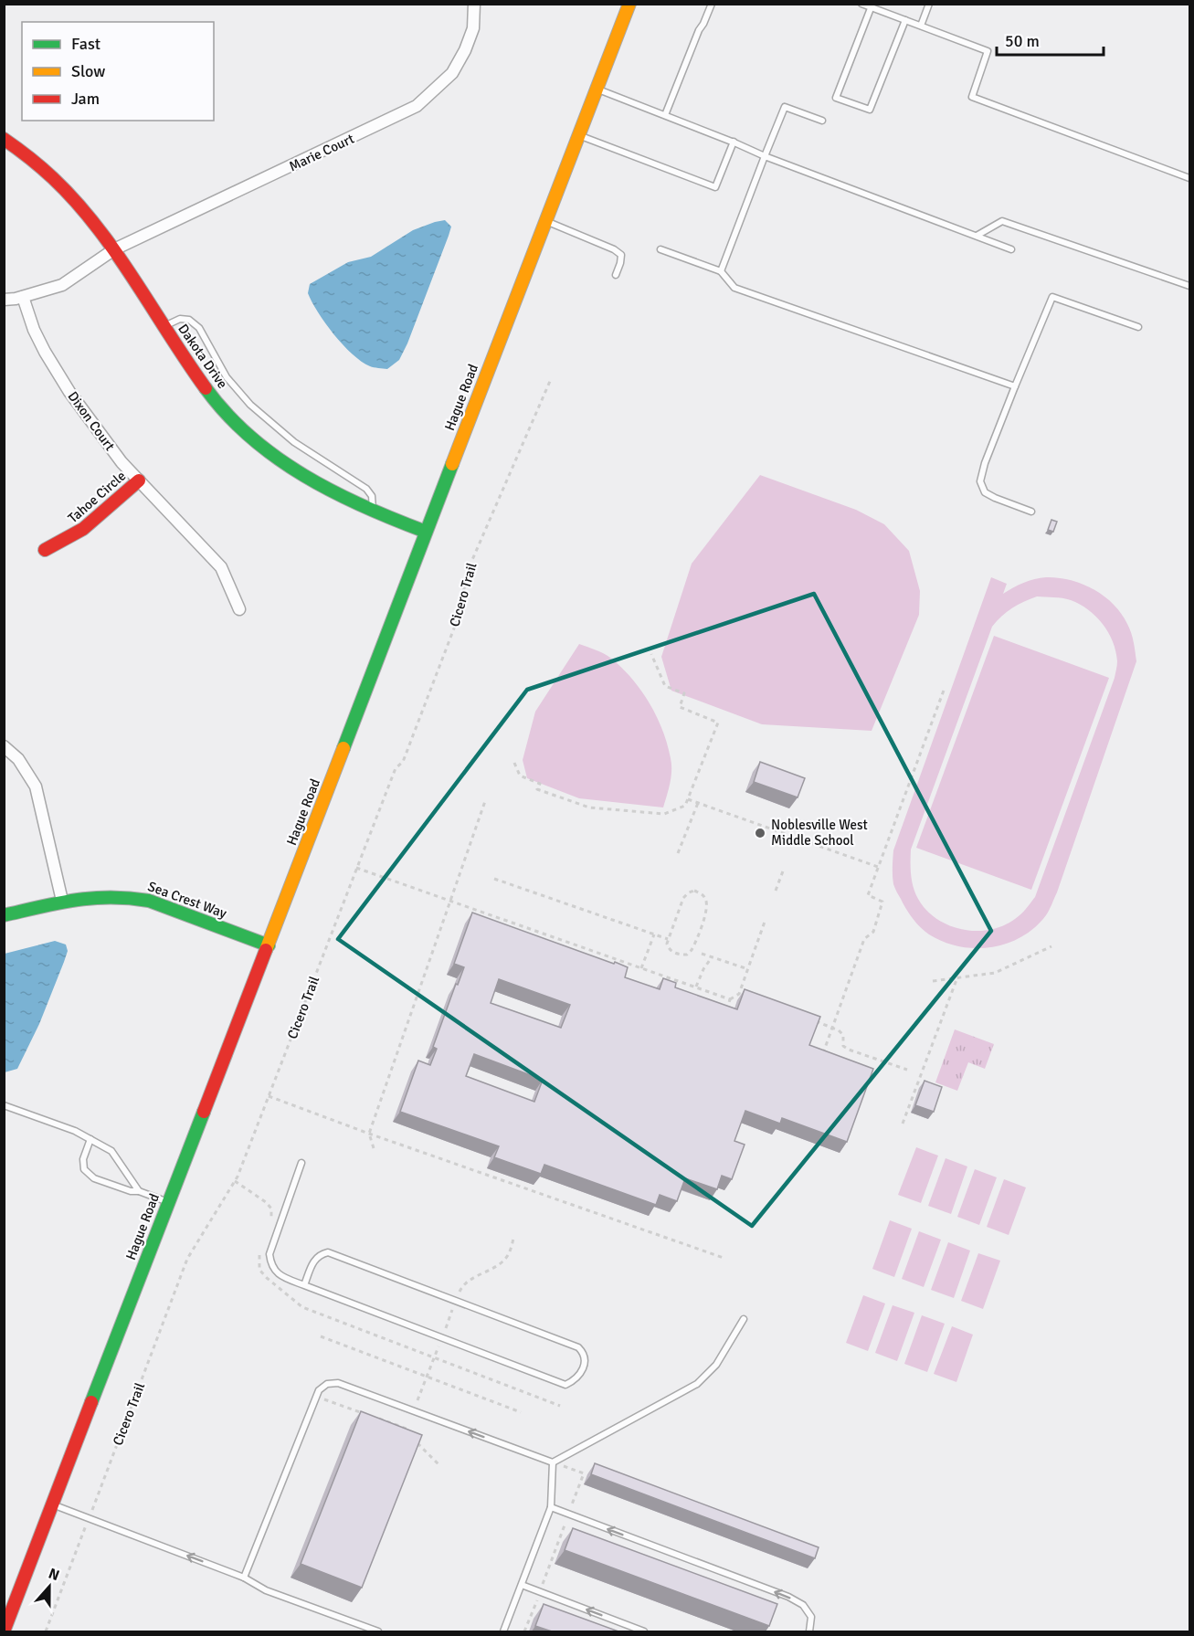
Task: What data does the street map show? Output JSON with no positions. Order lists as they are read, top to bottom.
{
  "streets": {
    "main road": [
      "Dakota Drive",
      "Hague Road",
      "Tahoe Circle",
      "Sea Crest Way"
    ],
    "street": ["Marie Court", "Dixon Court"],
    "path": ["Cicero Trail"]
  },
  "crossings": [
    ["Marie Court", "Dakota Drive"],
    ["Marie Court", "Dixon Court"],
    ["Dakota Drive", "Hague Road"],
    ["Hague Road", "Sea Crest Way"],
    ["Dixon Court", "Tahoe Circle"]
  ],
  "places": ["Noblesville West Middle School"],
  "legend": ["Fast", "Slow", "Jam"],
  "scale_bar": "50 m",
  "north": "top"
}
